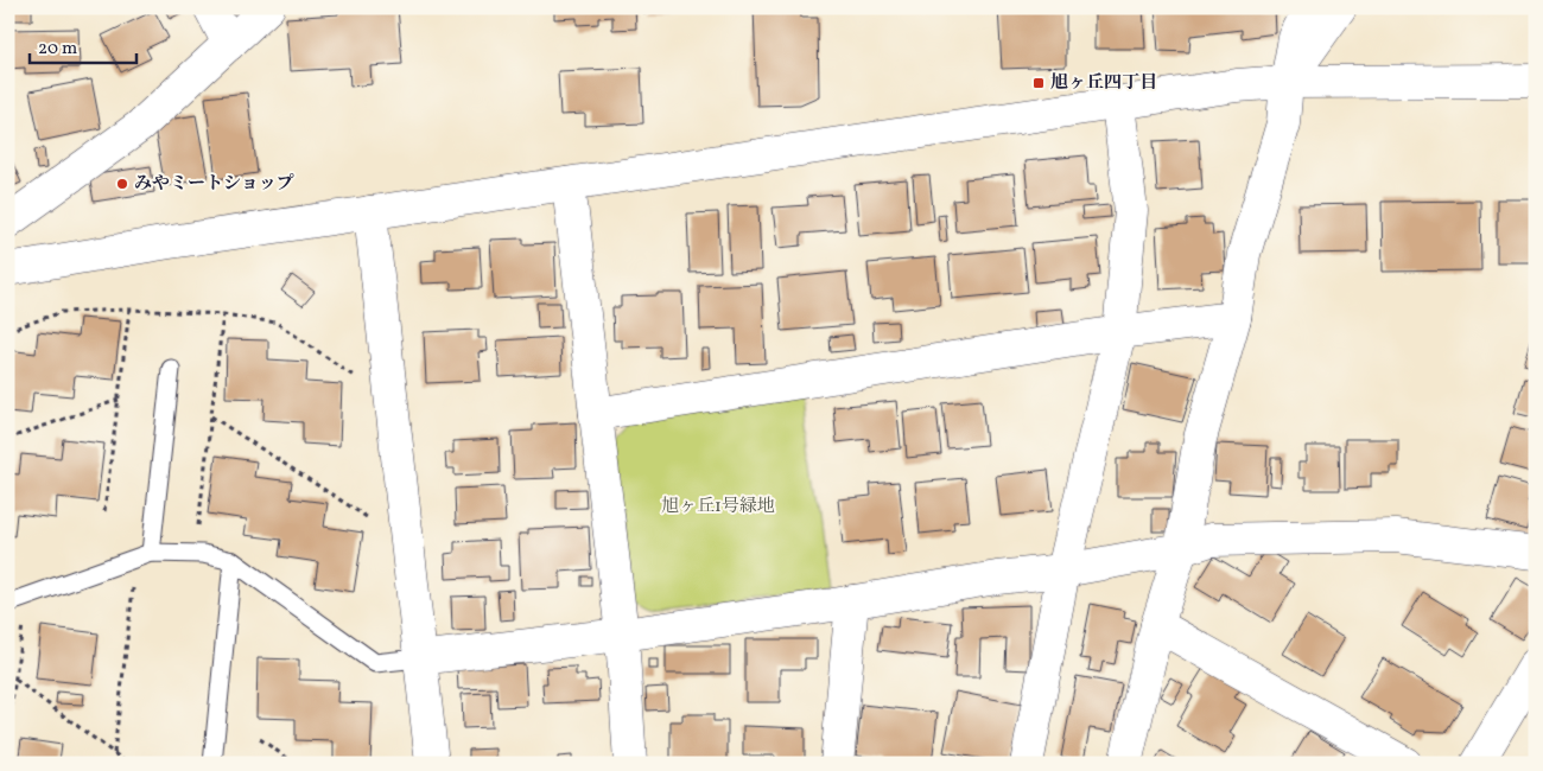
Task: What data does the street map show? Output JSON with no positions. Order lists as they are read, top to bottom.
{
  "parks": ["旭ヶ丘1号緑地"],
  "places": {
    "transit": ["旭ヶ丘四丁目"],
    "other": ["みやミートショップ"]
  },
  "scale_bar": "20 m"
}
